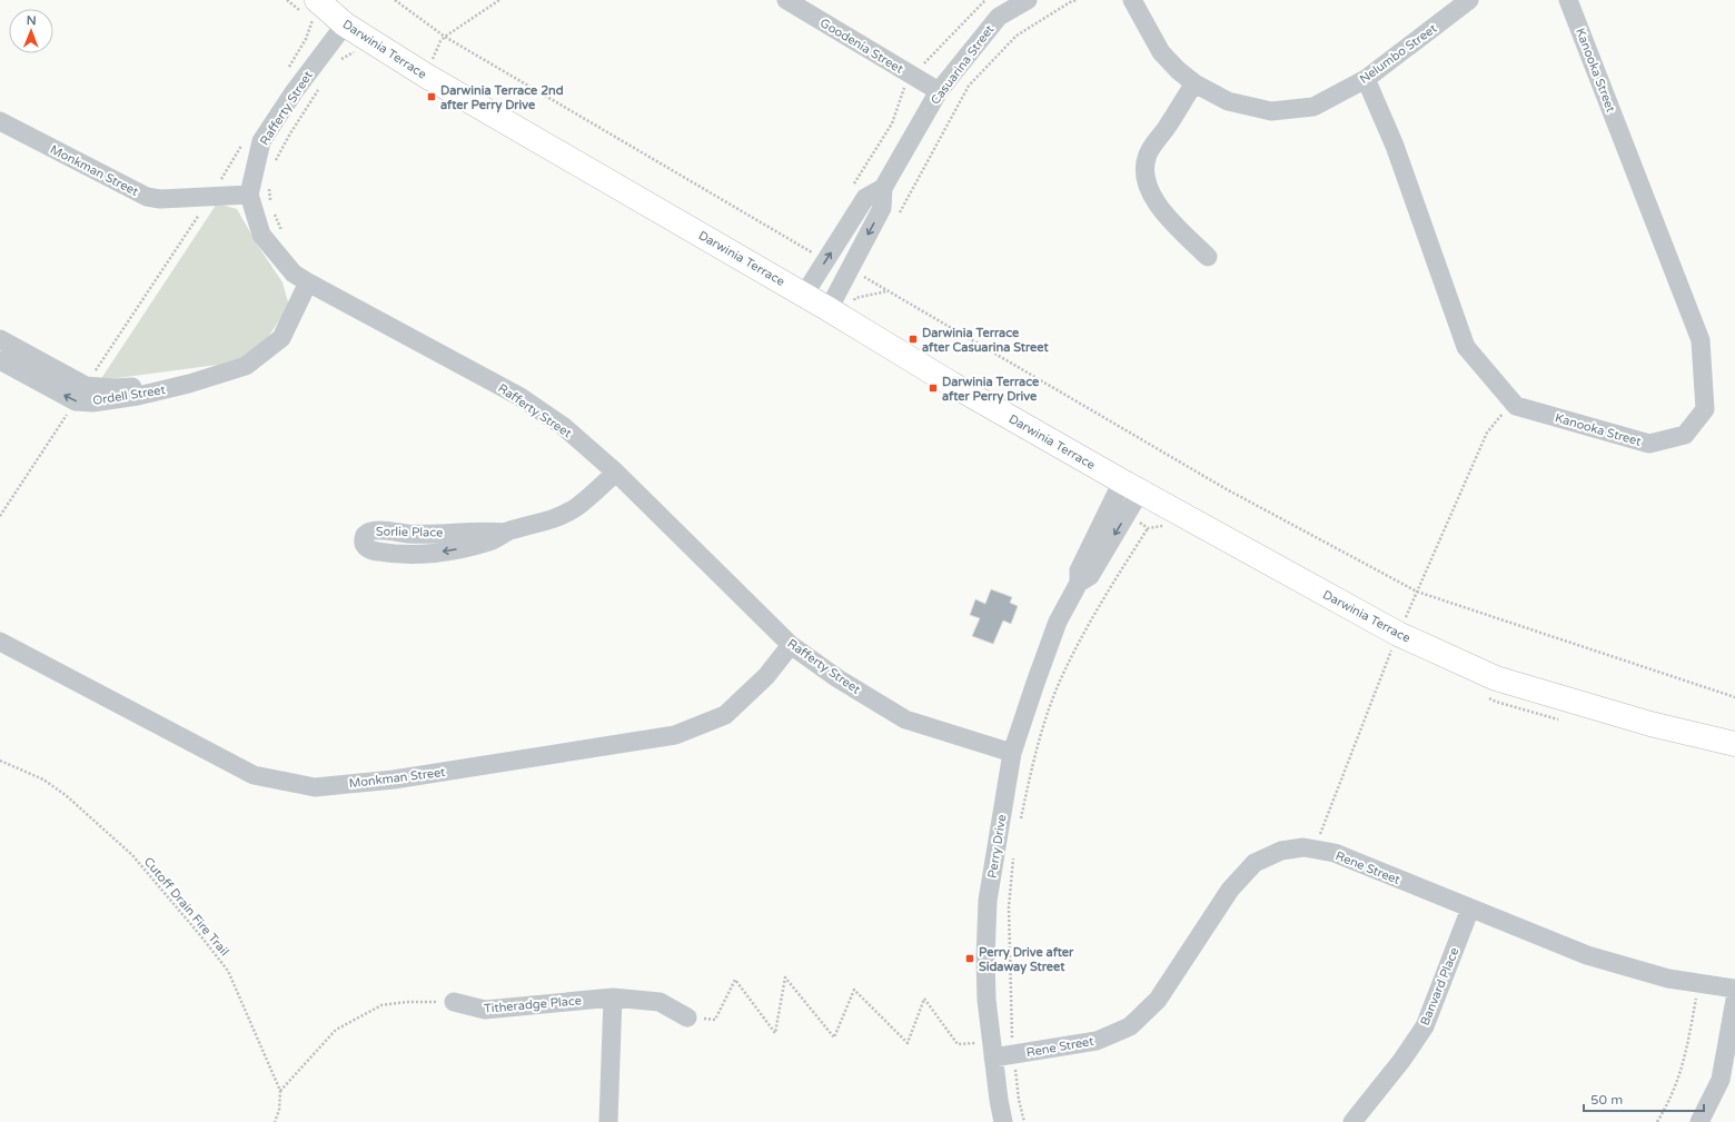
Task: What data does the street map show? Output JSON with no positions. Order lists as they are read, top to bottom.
{
  "streets": {
    "main road": ["Darwinia Terrace"],
    "street": [
      "Goodenia Street",
      "Nelumbo Street",
      "Casuarina Street",
      "Kanooka Street",
      "Rafferty Street",
      "Monkman Street",
      "Ordell Street",
      "Sorlie Place",
      "Perry Drive",
      "Rene Street",
      "Banvard Place",
      "Titheradge Place"
    ],
    "path": ["Cutoff Drain Fire Trail"]
  },
  "crossings": [
    ["Goodenia Street", "Casuarina Street"],
    ["Darwinia Terrace", "Casuarina Street"],
    ["Darwinia Terrace", "Rafferty Street"],
    ["Darwinia Terrace", "Perry Drive"],
    ["Nelumbo Street", "Kanooka Street"],
    ["Rafferty Street", "Monkman Street"],
    ["Rafferty Street", "Ordell Street"],
    ["Rafferty Street", "Sorlie Place"],
    ["Rafferty Street", "Perry Drive"],
    ["Perry Drive", "Rene Street"],
    ["Rene Street", "Banvard Place"]
  ],
  "places": {
    "transit": [
      "Darwinia Terrace 2nd after Perry Drive",
      "Darwinia Terrace after Casuarina Street",
      "Darwinia Terrace after Perry Drive",
      "Perry Drive after Sidaway Street"
    ]
  },
  "scale_bar": "50 m",
  "north": "top"
}
